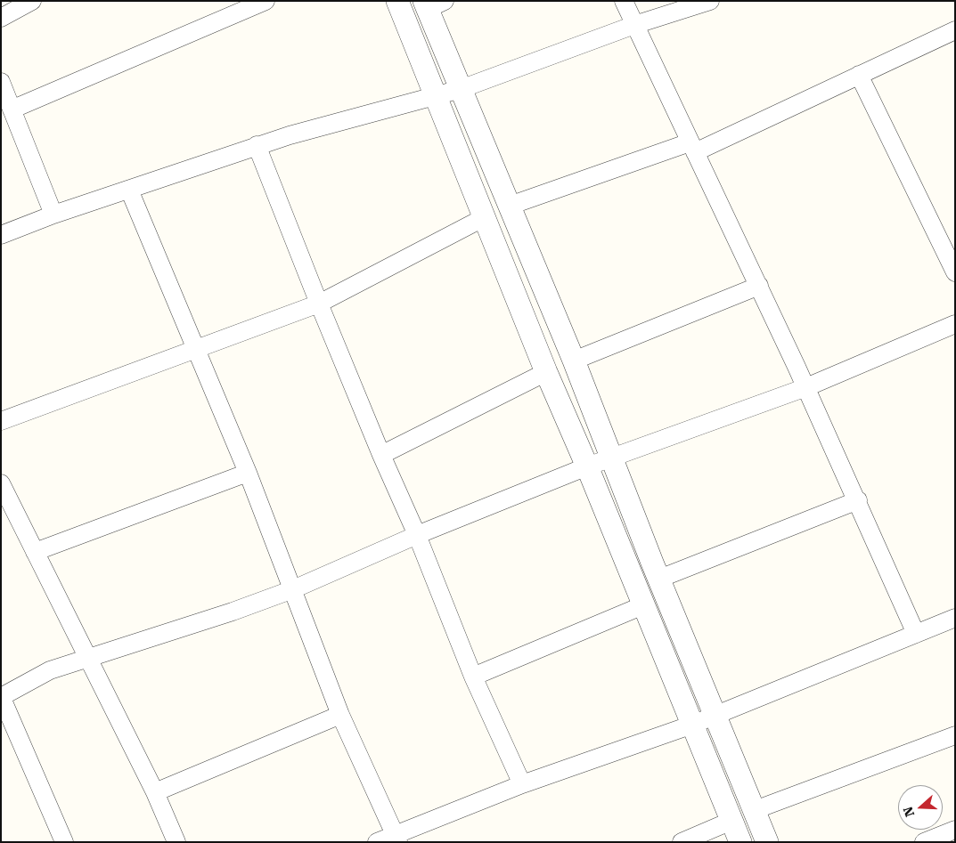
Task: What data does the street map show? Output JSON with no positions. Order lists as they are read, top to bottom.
{
  "north": "left"
}
